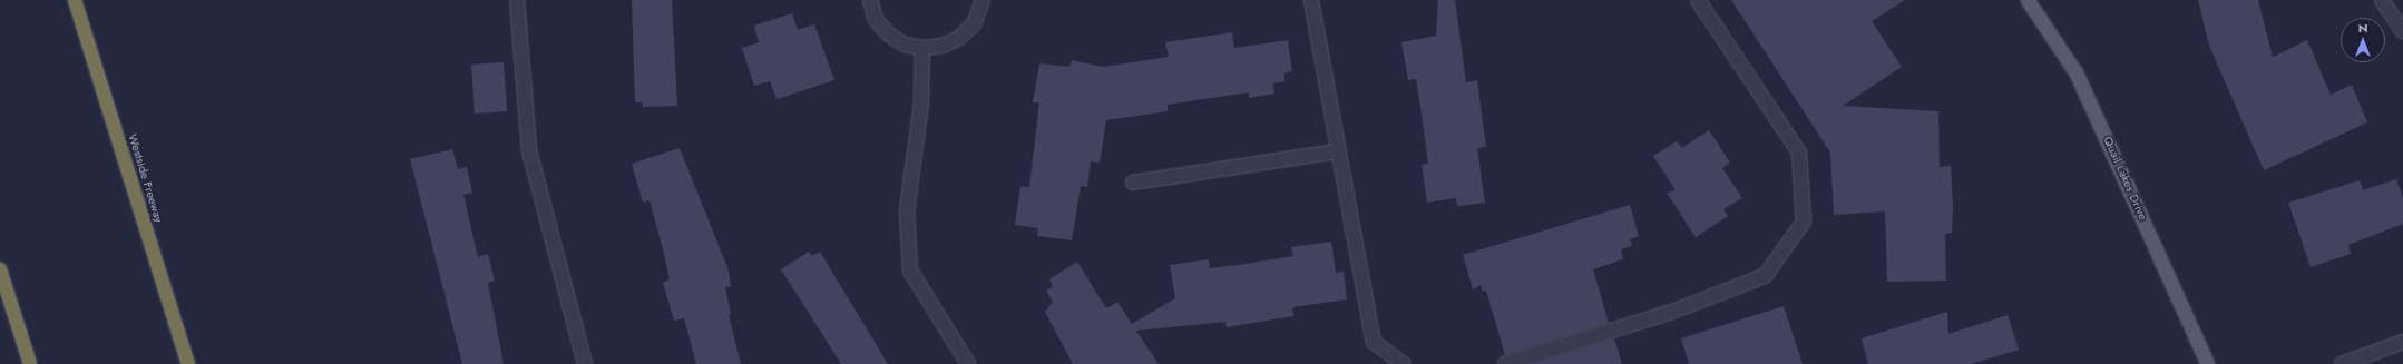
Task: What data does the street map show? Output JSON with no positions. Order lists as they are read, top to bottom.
{
  "streets": {
    "highway": ["Westside Freeway"],
    "main road": ["Quail Lakes Drive"]
  },
  "north": "top"
}
